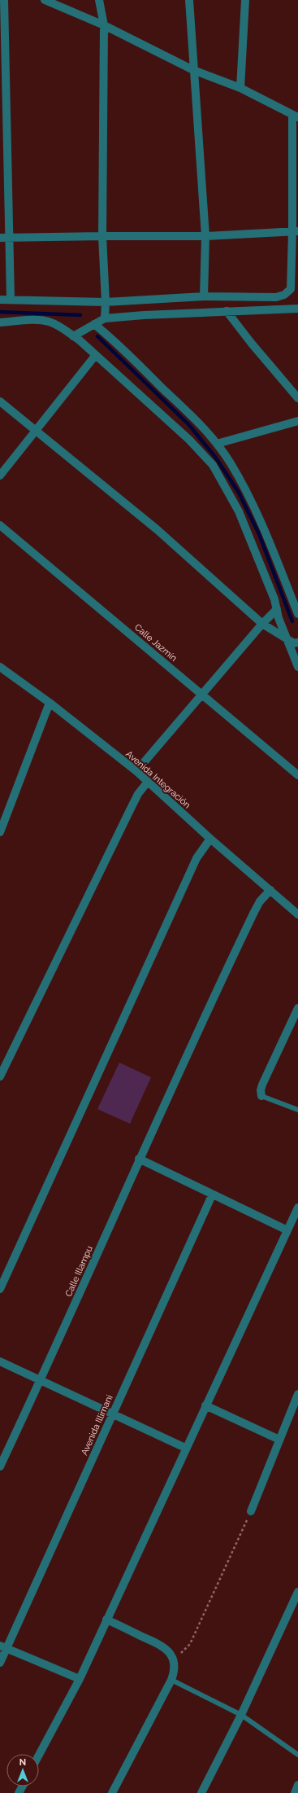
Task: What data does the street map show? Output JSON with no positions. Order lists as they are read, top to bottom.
{
  "streets": {
    "street": [
      "Calle Jazmín",
      "Avenida Integración",
      "Calle Illampu",
      "Avenida Illimani"
    ]
  },
  "crossings": [
    ["Avenida Integración", "Calle Illampu"]
  ],
  "north": "top"
}
